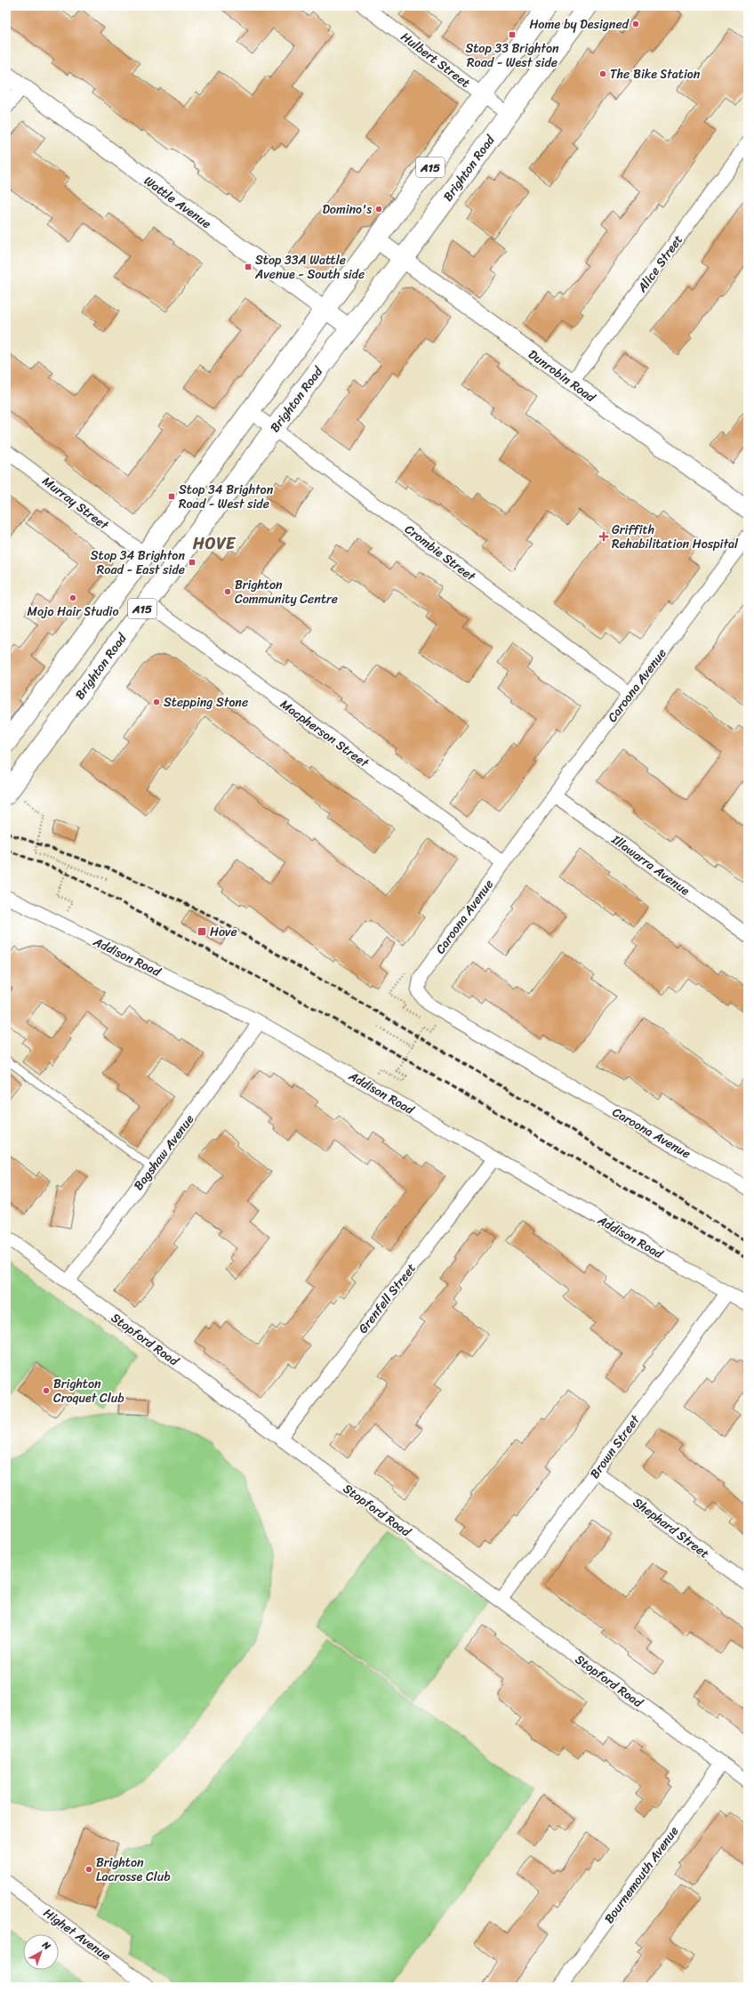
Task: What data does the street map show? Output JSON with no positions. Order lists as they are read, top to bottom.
{
  "streets": {
    "main road": ["A15", "Brighton Road"],
    "street": [
      "Hulbert Street",
      "Wattle Avenue",
      "Alice Street",
      "Dunrobin Road",
      "Murray Street",
      "Crombie Street",
      "Caroona Avenue",
      "Macpherson Street",
      "Illawarra Avenue",
      "Addison Road",
      "Bagshaw Avenue",
      "Grenfell Street",
      "Stopford Road",
      "Brown Street",
      "Shephard Street",
      "Bournemouth Avenue",
      "Highet Avenue"
    ]
  },
  "crossings": [
    ["Hulbert Street", "A15"],
    ["Hulbert Street", "Brighton Road"],
    ["A15", "Wattle Avenue"],
    ["A15", "Dunrobin Road"],
    ["A15", "Murray Street"],
    ["A15", "Crombie Street"],
    ["Brighton Road", "Wattle Avenue"],
    ["Brighton Road", "Dunrobin Road"],
    ["Brighton Road", "Crombie Street"],
    ["Brighton Road", "Macpherson Street"],
    ["Alice Street", "Dunrobin Road"],
    ["Crombie Street", "Caroona Avenue"],
    ["Caroona Avenue", "Macpherson Street"],
    ["Caroona Avenue", "Illawarra Avenue"],
    ["Addison Road", "Bagshaw Avenue"],
    ["Addison Road", "Grenfell Street"],
    ["Addison Road", "Brown Street"],
    ["Bagshaw Avenue", "Stopford Road"],
    ["Grenfell Street", "Stopford Road"],
    ["Stopford Road", "Brown Street"],
    ["Stopford Road", "Bournemouth Avenue"],
    ["Brown Street", "Shephard Street"]
  ],
  "districts": ["HOVE"],
  "places": {
    "other": [
      "Home by Designed",
      "The Bike Station",
      "Domino's",
      "Brighton Community Centre",
      "Mojo Hair Studio",
      "Stepping Stone",
      "Brighton Croquet Club",
      "Brighton Lacrosse Club"
    ],
    "transit": [
      "Stop 33 Brighton Road - West side",
      "Stop 33A Wattle Avenue - South side",
      "Stop 34 Brighton Road - West side",
      "Stop 34 Brighton Road - East side",
      "Hove"
    ],
    "health": ["Griffith Rehabilitation Hospital"]
  },
  "north": "top right"
}
